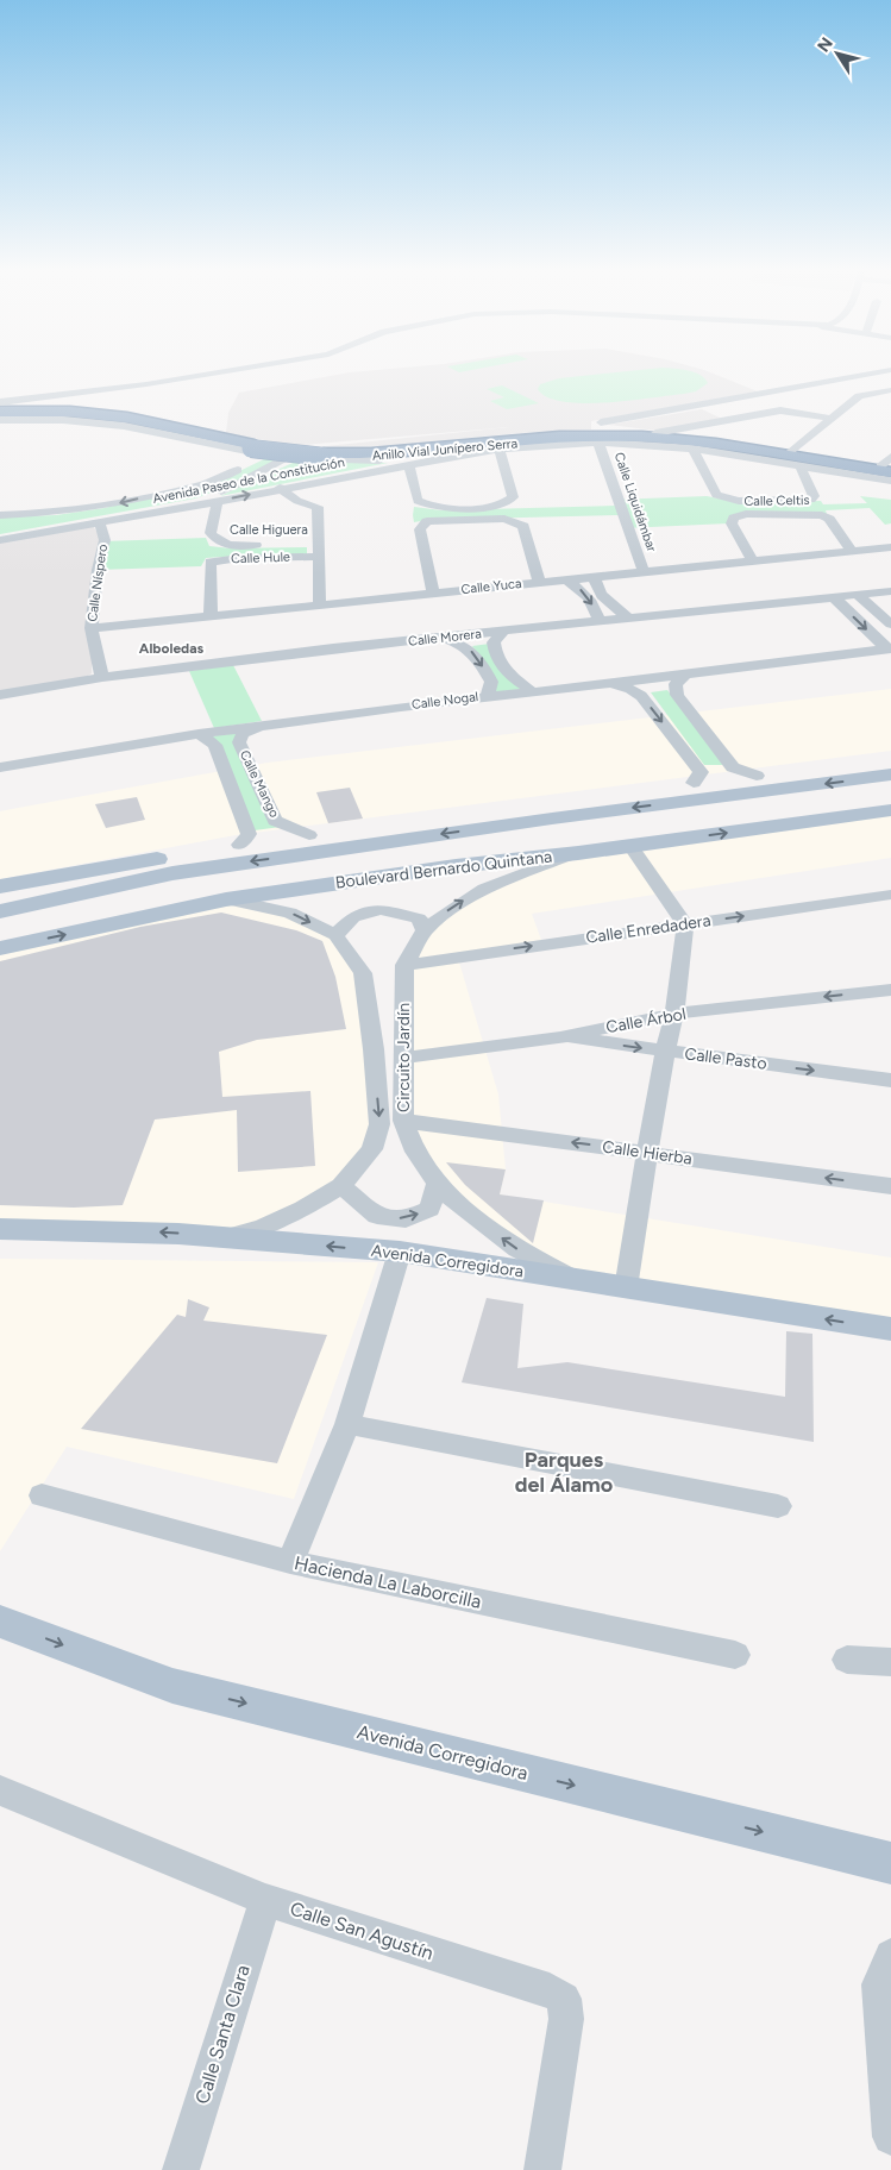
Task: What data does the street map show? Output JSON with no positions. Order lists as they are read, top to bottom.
{
  "streets": {
    "highway": ["Anillo Vial Junípero Serra"],
    "main road": ["Boulevard Bernardo Quintana", "Avenida Corregidora"],
    "street": [
      "Avenida Paseo de la Constitución",
      "Calle Celtis",
      "Calle Liquidámbar",
      "Calle Higuera",
      "Calle Hule",
      "Calle Níspero",
      "Calle Yuca",
      "Calle Morera",
      "Calle Nogal",
      "Calle Mango",
      "Calle Enredadera",
      "Calle Árbol",
      "Circuito Jardín",
      "Calle Pasto",
      "Calle Hierba",
      "Hacienda La Laborcilla",
      "Calle San Agustín",
      "Calle Santa Clara"
    ]
  },
  "crossings": [
    ["Anillo Vial Junípero Serra", "Avenida Paseo de la Constitución"],
    ["Avenida Paseo de la Constitución", "Calle Liquidámbar"],
    ["Avenida Paseo de la Constitución", "Calle Higuera"],
    ["Avenida Paseo de la Constitución", "Calle Níspero"],
    ["Calle Celtis", "Calle Yuca"],
    ["Calle Liquidámbar", "Calle Yuca"],
    ["Calle Higuera", "Calle Hule"],
    ["Calle Hule", "Calle Yuca"],
    ["Calle Níspero", "Calle Yuca"],
    ["Calle Níspero", "Calle Morera"],
    ["Calle Nogal", "Calle Mango"],
    ["Boulevard Bernardo Quintana", "Circuito Jardín"],
    ["Calle Enredadera", "Circuito Jardín"],
    ["Calle Árbol", "Circuito Jardín"],
    ["Calle Árbol", "Calle Pasto"],
    ["Circuito Jardín", "Calle Hierba"],
    ["Circuito Jardín", "Avenida Corregidora"],
    ["Calle San Agustín", "Calle Santa Clara"]
  ],
  "one_way": [
    "Calle Enredadera",
    "Calle Árbol",
    "Calle Pasto",
    "Calle Hierba"
  ],
  "districts": ["Alboledas", "Parques del Álamo"],
  "north": "top left"
}
